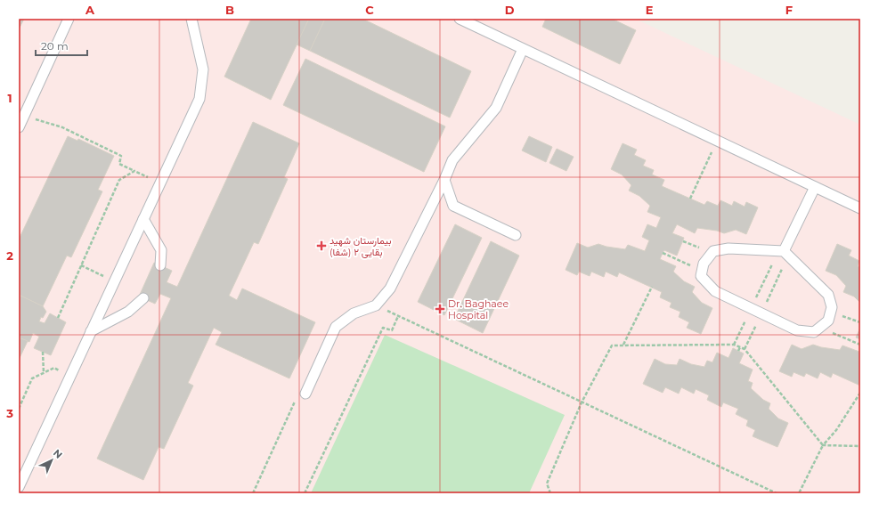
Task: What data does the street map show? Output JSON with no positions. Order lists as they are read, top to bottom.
{
  "places": {
    "health": ["بیمارستان شهید بقایی ۲ (شفا)", "Dr. Baghaee Hospital"]
  },
  "scale_bar": "20 m",
  "north": "top right",
  "grid": {
    "columns": [
      "A",
      "B",
      "C",
      "D",
      "E",
      "F"
    ],
    "rows": ["1", "2", "3"]
  }
}
